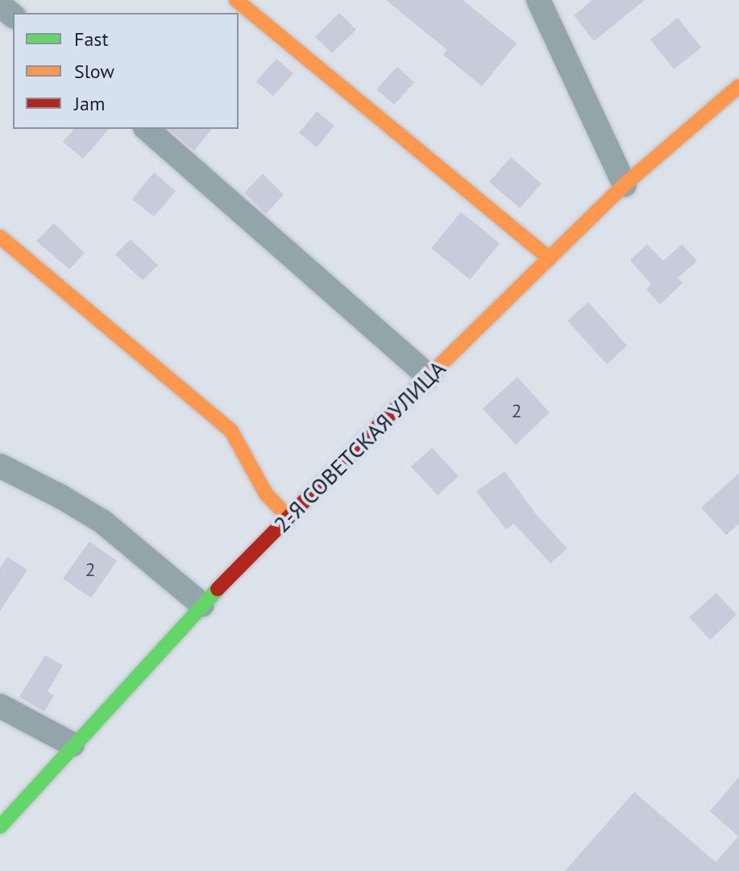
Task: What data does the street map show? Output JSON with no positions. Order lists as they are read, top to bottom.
{
  "streets": {
    "street": ["2-Я СОВЕТСКАЯ УЛИЦА"]
  },
  "house_numbers": ["2", "2"],
  "legend": ["Fast", "Slow", "Jam"]
}
